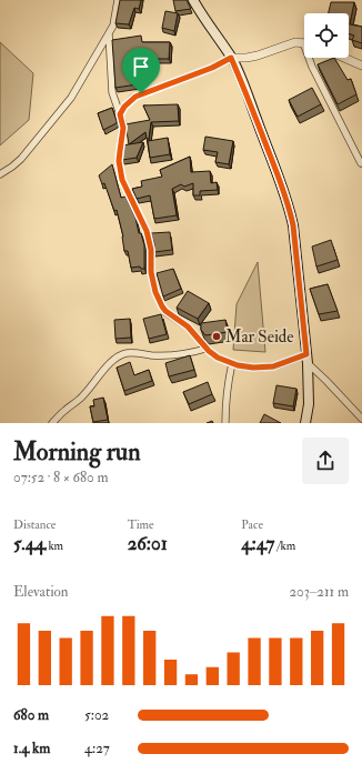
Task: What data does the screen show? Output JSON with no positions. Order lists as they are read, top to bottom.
{
  "places": ["Mar Seide"],
  "page": {
    "heading": ["Morning run", "07:52 · 8 × 680 m"],
    "stats": [
      ["Distance", "5.44 km"],
      ["Time", "26:01"],
      ["Pace", "4:47 /km"]
    ],
    "chart": ["Elevation", "203–211 m"],
    "list": [
      {
        "name": "680 m",
        "note": "5:02"
      },
      {
        "name": "1.4 km",
        "note": "4:27"
      }
    ]
  }
}
